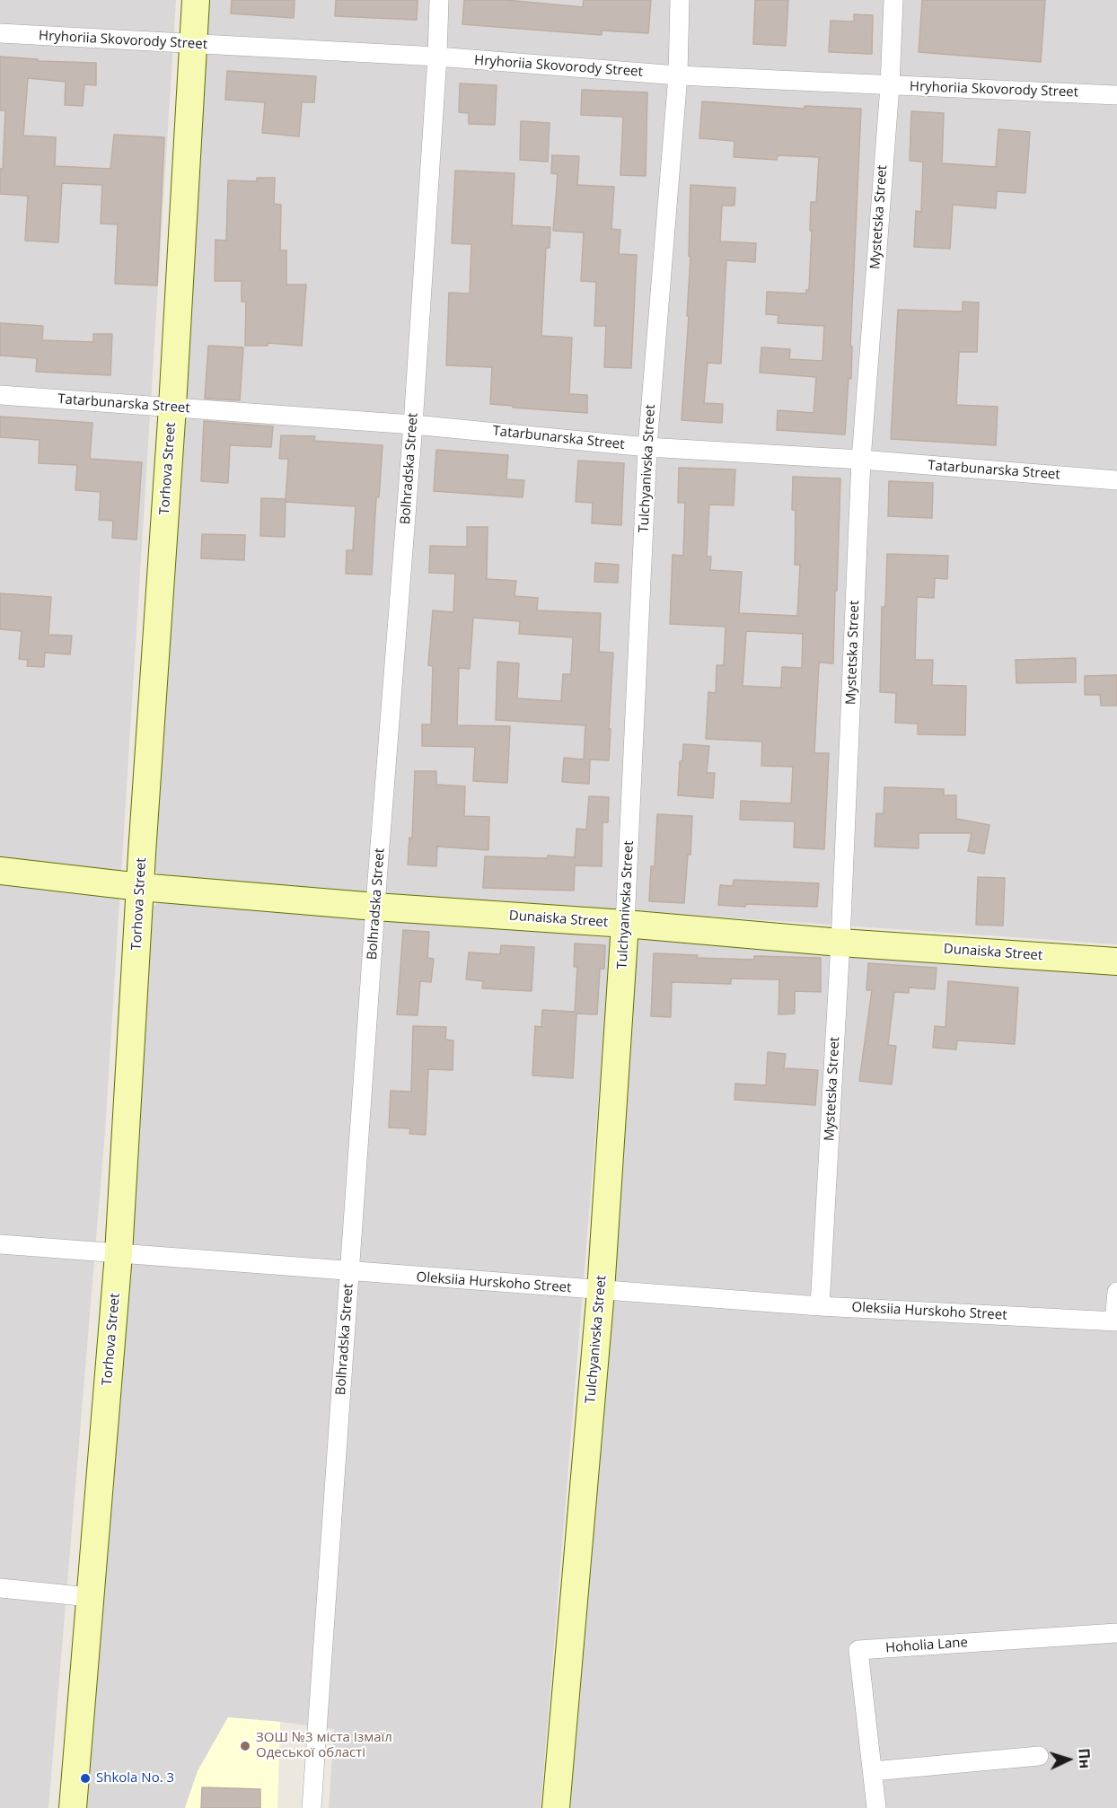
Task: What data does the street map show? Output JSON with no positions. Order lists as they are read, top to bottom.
{
  "streets": {
    "main road": ["Torhova Street", "Tulchyanivska Street", "Dunaiska Street"],
    "street": [
      "Hryhoriia Skovorody Street",
      "Mystetska Street",
      "Tatarbunarska Street",
      "Bolhradska Street",
      "Oleksiia Hurskoho Street",
      "Hoholia Lane"
    ]
  },
  "crossings": [
    ["Hryhoriia Skovorody Street", "Mystetska Street"],
    ["Hryhoriia Skovorody Street", "Torhova Street"],
    ["Hryhoriia Skovorody Street", "Bolhradska Street"],
    ["Hryhoriia Skovorody Street", "Tulchyanivska Street"],
    ["Mystetska Street", "Tatarbunarska Street"],
    ["Mystetska Street", "Dunaiska Street"],
    ["Mystetska Street", "Oleksiia Hurskoho Street"],
    ["Tatarbunarska Street", "Torhova Street"],
    ["Tatarbunarska Street", "Bolhradska Street"],
    ["Tatarbunarska Street", "Tulchyanivska Street"],
    ["Torhova Street", "Dunaiska Street"],
    ["Torhova Street", "Oleksiia Hurskoho Street"],
    ["Bolhradska Street", "Dunaiska Street"],
    ["Bolhradska Street", "Oleksiia Hurskoho Street"],
    ["Tulchyanivska Street", "Dunaiska Street"],
    ["Tulchyanivska Street", "Oleksiia Hurskoho Street"]
  ],
  "places": ["ЗОШ №3 міста Ізмаїл Одеської області", "Shkola No. 3"],
  "north": "right"
}
